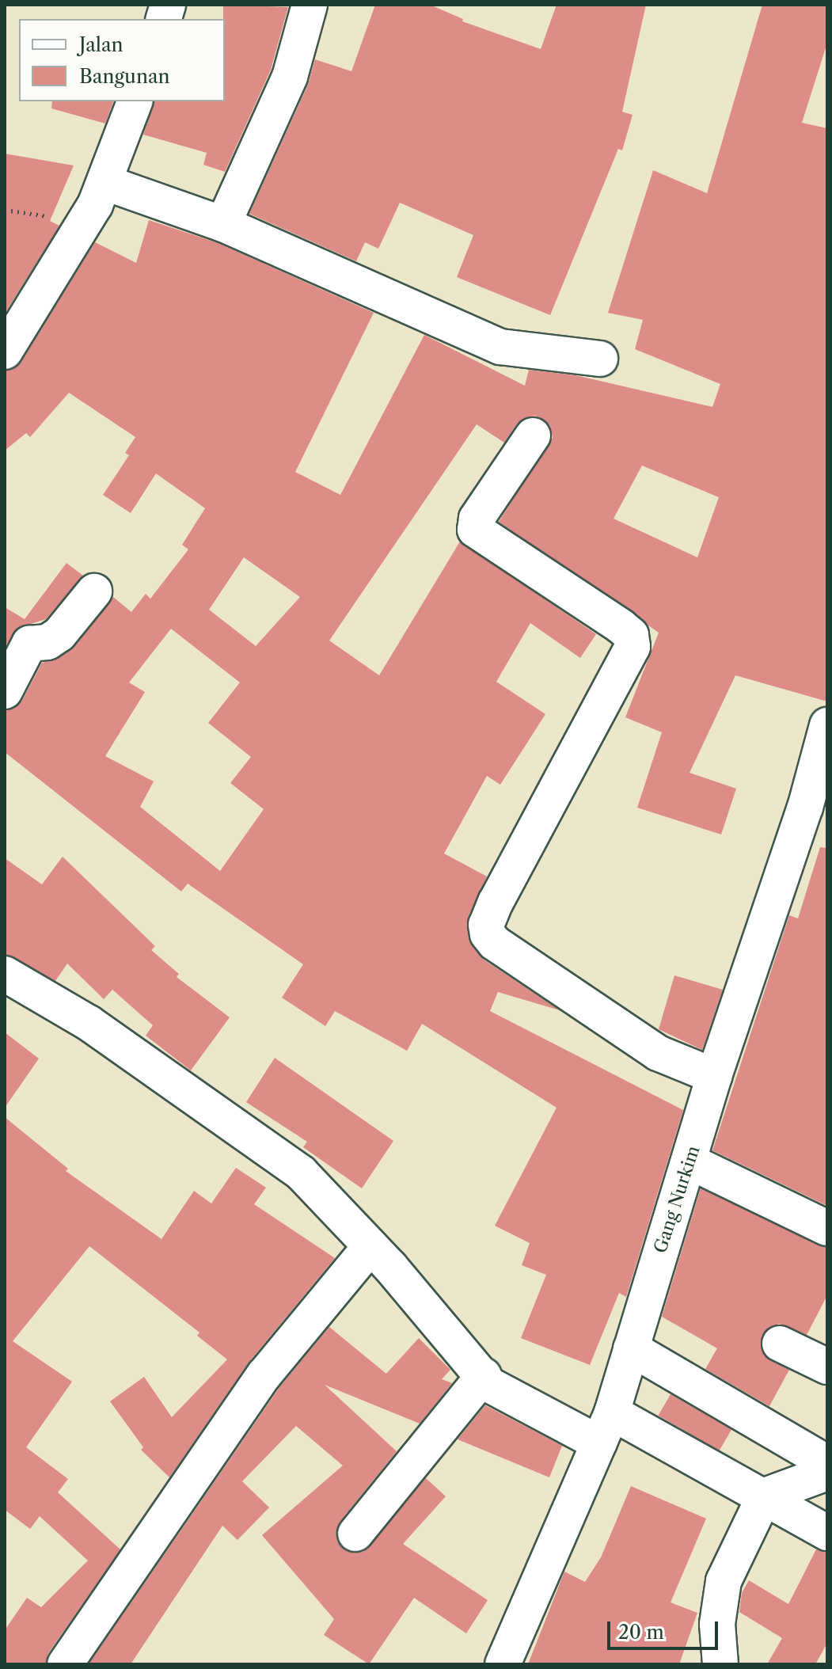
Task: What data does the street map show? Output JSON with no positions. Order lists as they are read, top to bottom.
{
  "streets": {
    "street": ["Gang Nurkim"]
  },
  "legend": ["Jalan", "Bangunan"],
  "scale_bar": "20 m"
}
